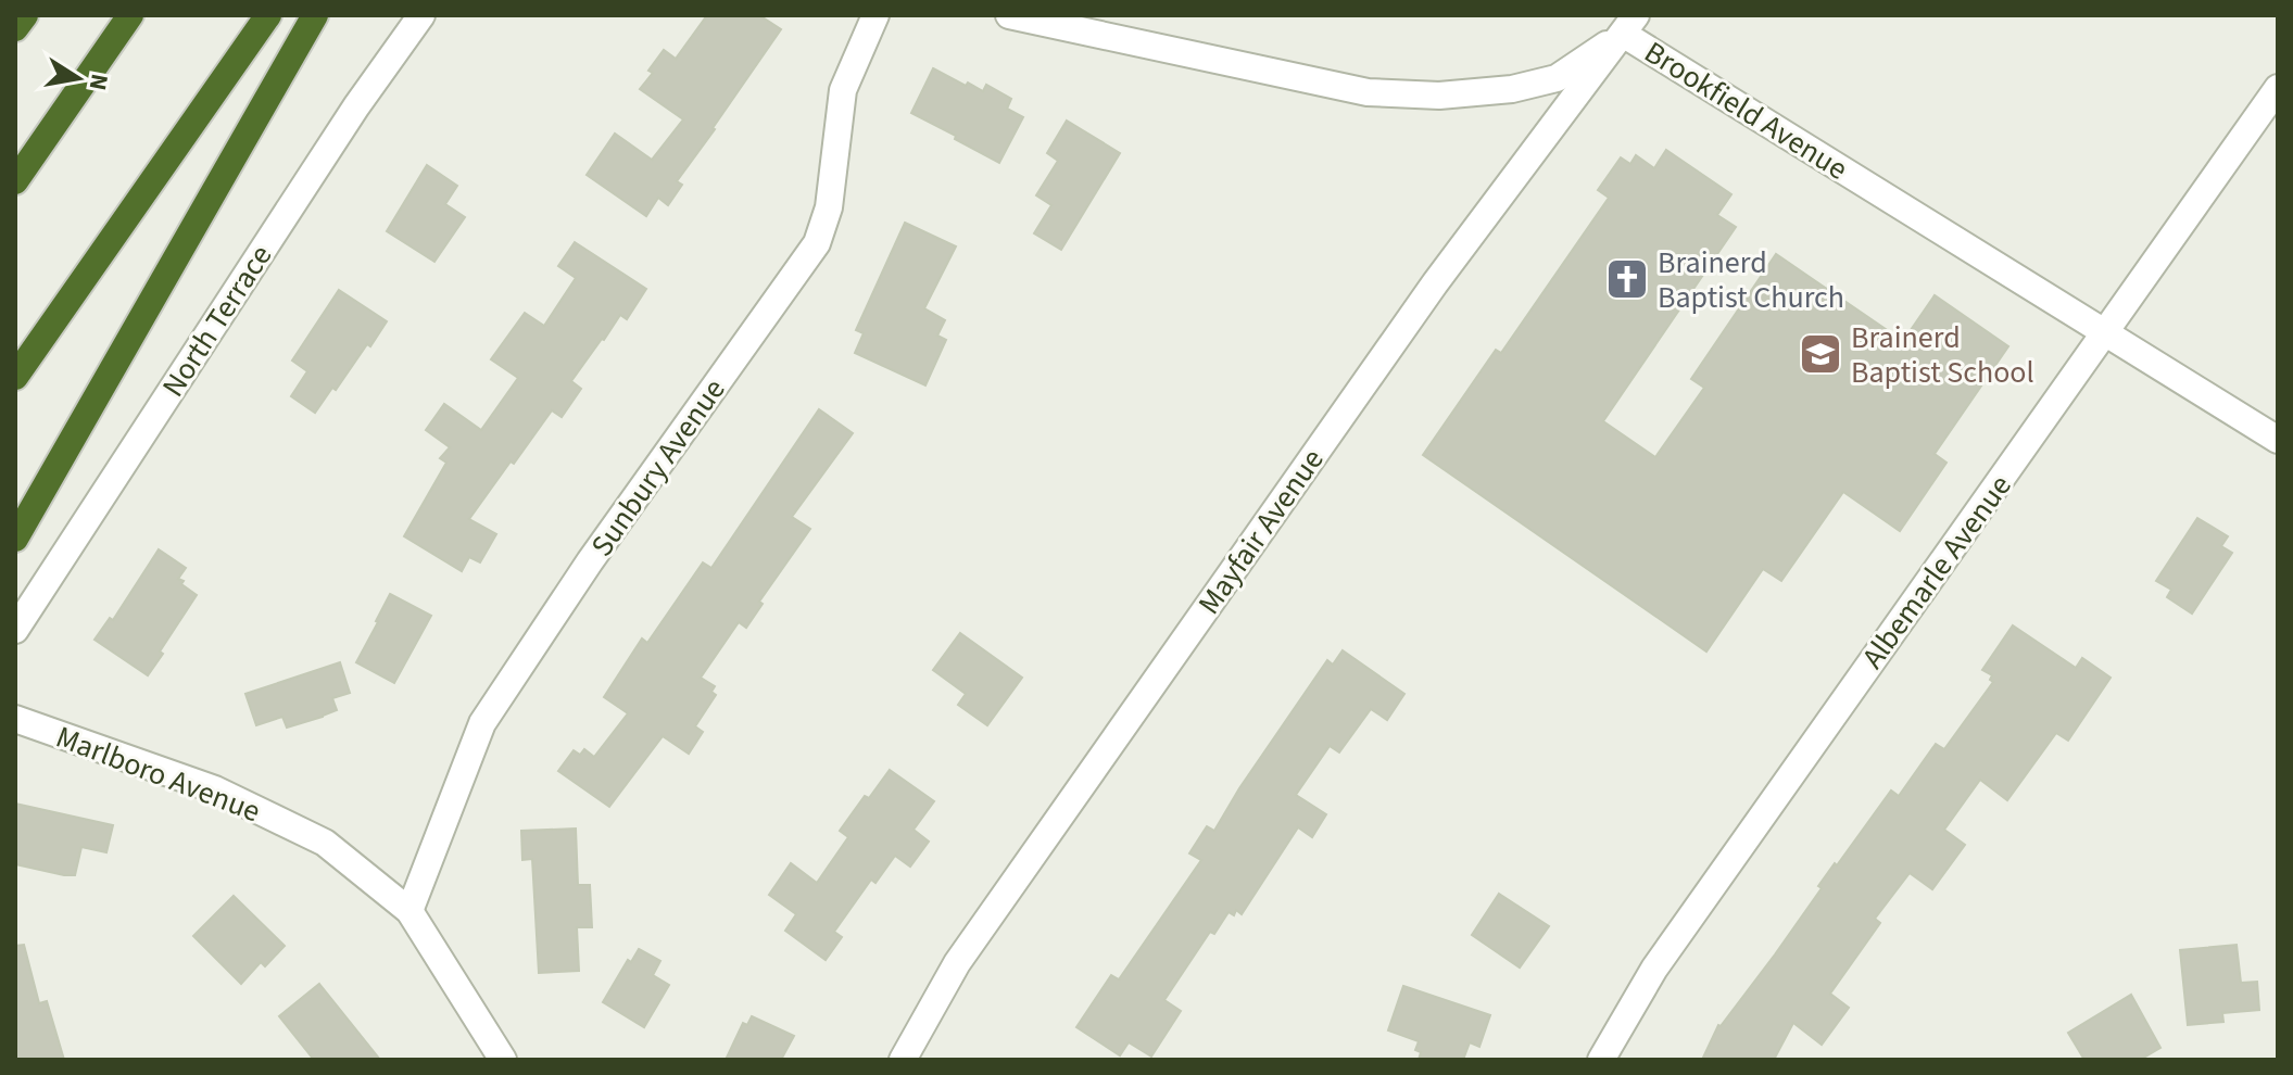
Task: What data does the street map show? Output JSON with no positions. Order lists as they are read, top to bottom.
{
  "streets": {
    "street": [
      "Brookfield Avenue",
      "North Terrace",
      "Sunbury Avenue",
      "Mayfair Avenue",
      "Albemarle Avenue",
      "Marlboro Avenue"
    ]
  },
  "crossings": [
    ["Brookfield Avenue", "Mayfair Avenue"],
    ["Brookfield Avenue", "Albemarle Avenue"],
    ["Sunbury Avenue", "Marlboro Avenue"]
  ],
  "places": {
    "church": ["Brainerd Baptist Church"],
    "school or university": ["Brainerd Baptist School"]
  },
  "north": "right"
}
